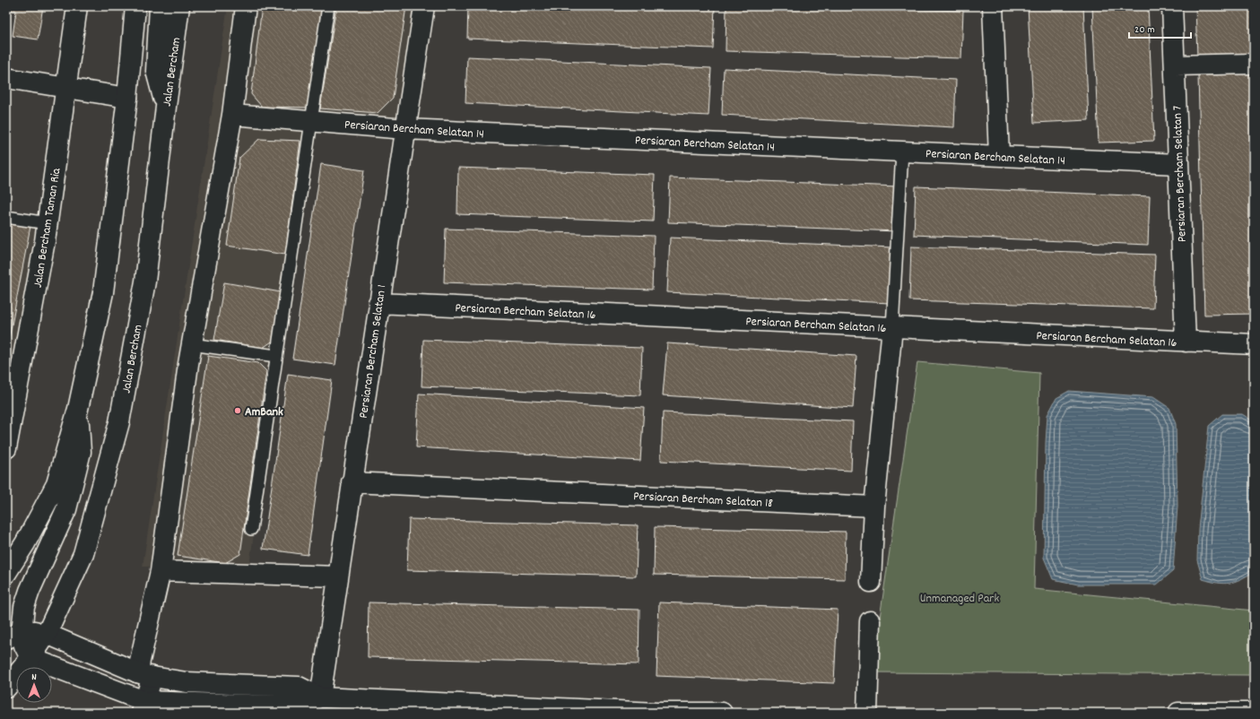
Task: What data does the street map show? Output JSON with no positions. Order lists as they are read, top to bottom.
{
  "streets": {
    "street": [
      "Jalan Bercham",
      "Persiaran Bercham Selatan 14",
      "Persiaran Bercham Selatan 7",
      "Jalan Bercham Taman Ria",
      "Persiaran Bercham Selatan 16",
      "Persiaran Bercham Selatan 1",
      "Persiaran Bercham Selatan 18"
    ]
  },
  "crossings": [
    ["Persiaran Bercham Selatan 14", "Persiaran Bercham Selatan 7"],
    ["Persiaran Bercham Selatan 14", "Persiaran Bercham Selatan 1"],
    ["Persiaran Bercham Selatan 7", "Persiaran Bercham Selatan 16"],
    ["Persiaran Bercham Selatan 16", "Persiaran Bercham Selatan 1"],
    ["Persiaran Bercham Selatan 1", "Persiaran Bercham Selatan 18"]
  ],
  "parks": ["Unmanaged Park"],
  "places": ["AmBank"],
  "scale_bar": "20 m",
  "north": "top"
}
